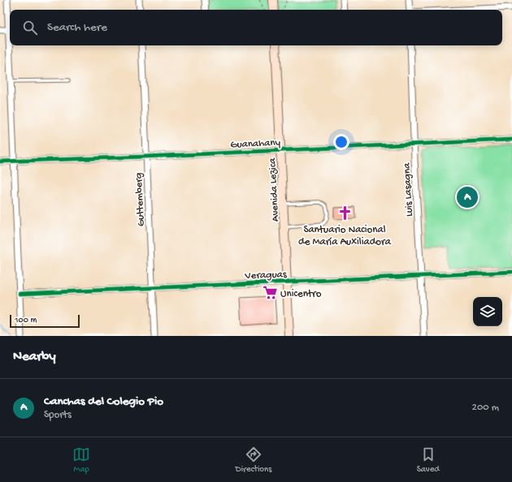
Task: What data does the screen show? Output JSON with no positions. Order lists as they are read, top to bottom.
{
  "streets": {
    "street": [
      "Guanahany",
      "Avenida Lezica",
      "Luis Lasagna",
      "Guttemberg",
      "Veraguas"
    ]
  },
  "crossings": [
    ["Guanahany", "Avenida Lezica"],
    ["Guanahany", "Luis Lasagna"],
    ["Guanahany", "Guttemberg"],
    ["Avenida Lezica", "Veraguas"],
    ["Luis Lasagna", "Veraguas"],
    ["Guttemberg", "Veraguas"]
  ],
  "places": {
    "church": ["Santuario Nacional de María Auxiliadora"],
    "supermarket": ["Unicentro"]
  },
  "scale_bar": "100 m",
  "page": {
    "search": "Search here",
    "pins": "A",
    "scale": "100 m",
    "heading": "Nearby",
    "list": [
      {
        "mark": "A",
        "name": "Canchas del Colegio Pio",
        "note": "Sports",
        "value": "200 m"
      }
    ],
    "nav": ["Map", "Directions", "Saved"]
  }
}
